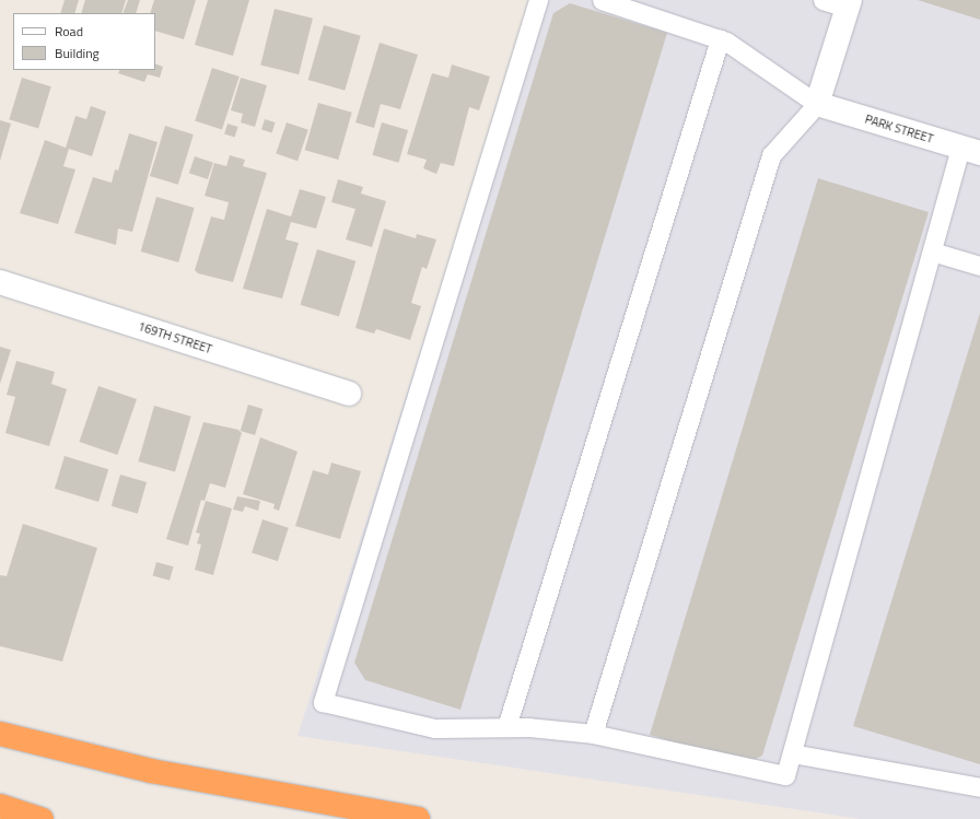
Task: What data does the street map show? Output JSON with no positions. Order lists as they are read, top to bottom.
{
  "streets": {
    "street": ["PARK STREET", "169TH STREET"]
  },
  "legend": ["Road", "Building"]
}
